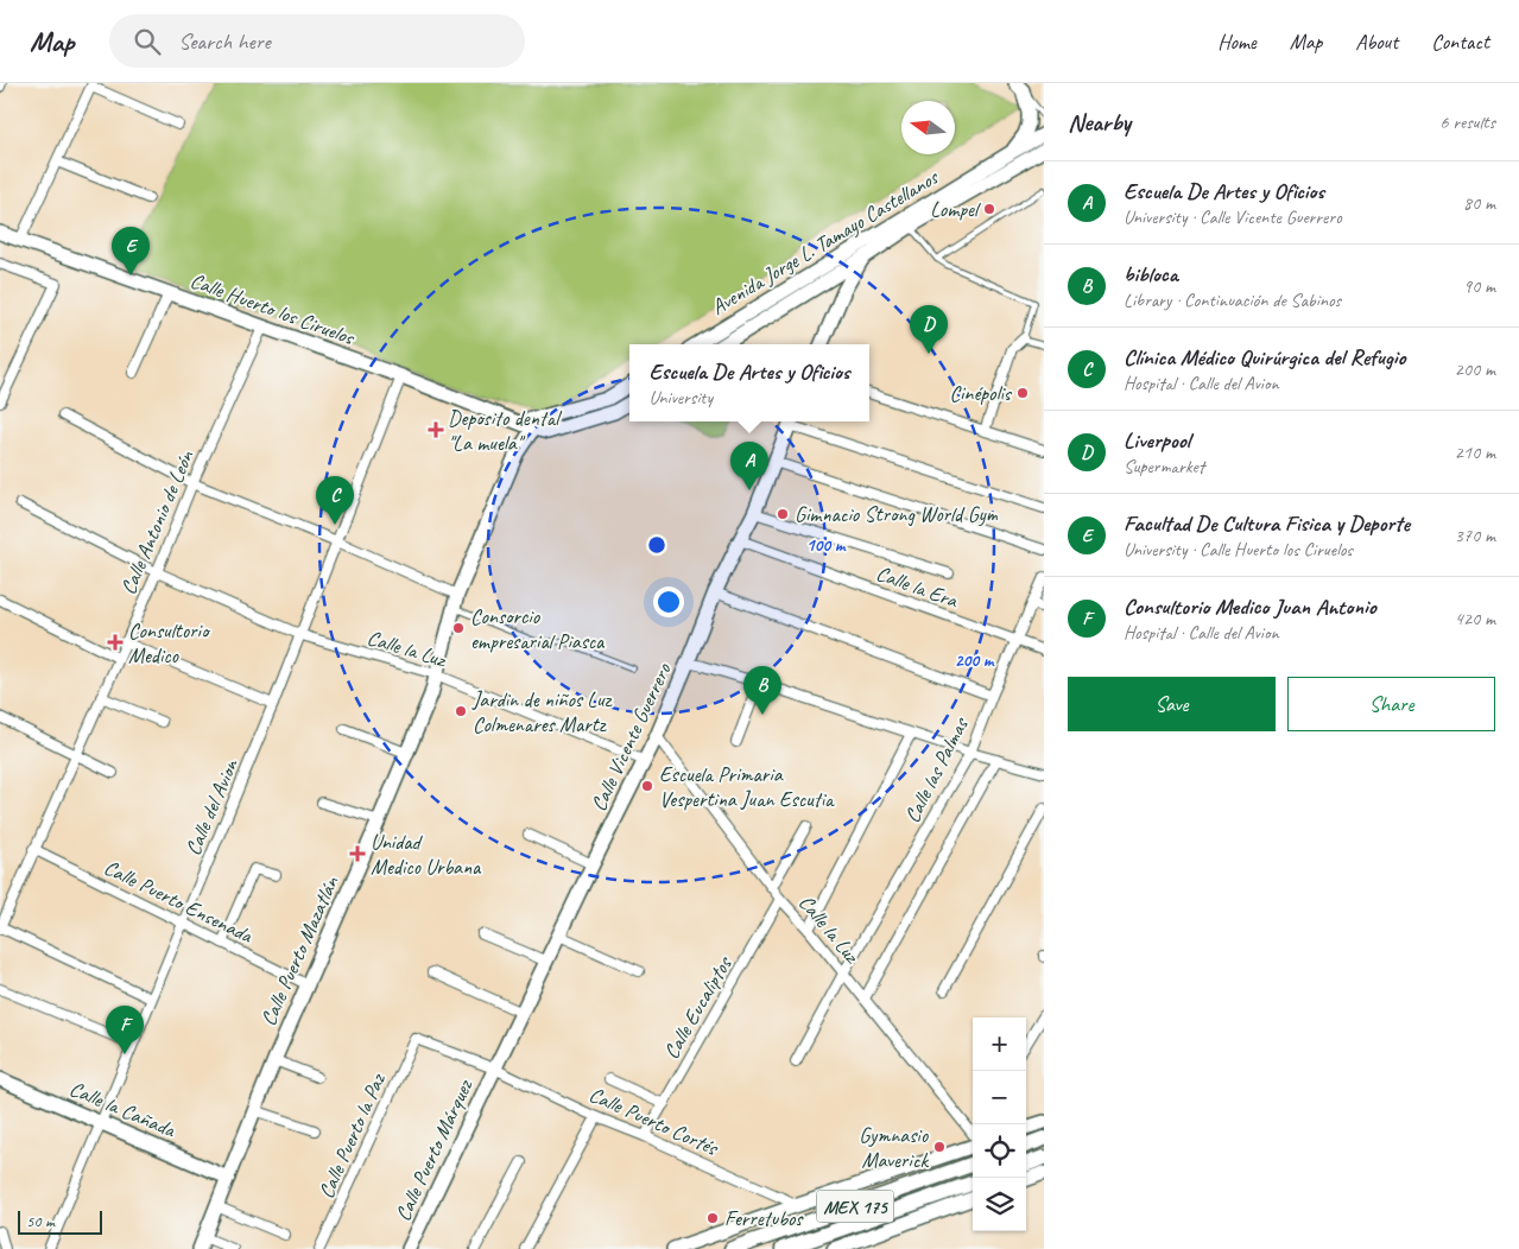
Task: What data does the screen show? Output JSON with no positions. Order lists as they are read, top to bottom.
{
  "streets": {
    "main road": ["MEX 175"],
    "street": [
      "Avenida Jorge L. Tamayo Castellanos",
      "Calle Huerto los Ciruelos",
      "Calle Antonio de León",
      "Calle la Era",
      "Calle la Luz",
      "Calle Vicente Guerrero",
      "Calle las Palmas",
      "Calle del Avion",
      "Calle Puerto Ensenada",
      "Calle Puerto Mazatlán",
      "Calle Eucaliptos",
      "Calle la Cañada",
      "Calle Puerto Cortés",
      "Calle Puerto la Paz",
      "Calle Puerto Márquez"
    ]
  },
  "crossings": [
    ["Calle Huerto los Ciruelos", "Calle Antonio de León"],
    ["Calle Huerto los Ciruelos", "Calle del Avion"],
    ["Calle Huerto los Ciruelos", "Calle Puerto Mazatlán"],
    ["Calle Antonio de León", "Calle la Luz"],
    ["Calle Antonio de León", "Calle Puerto Ensenada"],
    ["Calle la Era", "Calle Vicente Guerrero"],
    ["Calle la Era", "Calle las Palmas"],
    ["Calle la Luz", "Calle Vicente Guerrero"],
    ["Calle la Luz", "Calle las Palmas"],
    ["Calle la Luz", "Calle del Avion"],
    ["Calle la Luz", "Calle Puerto Mazatlán"],
    ["Calle la Luz", "Calle Eucaliptos"],
    ["Calle Vicente Guerrero", "Calle Puerto Cortés"],
    ["Calle Vicente Guerrero", "Calle Puerto Márquez"],
    ["Calle del Avion", "Calle Puerto Ensenada"],
    ["Calle del Avion", "Calle la Cañada"],
    ["Calle Puerto Ensenada", "Calle Puerto Mazatlán"],
    ["Calle Puerto Mazatlán", "Calle la Cañada"],
    ["Calle Eucaliptos", "Calle Puerto Cortés"],
    ["Calle Puerto Cortés", "Calle Puerto la Paz"],
    ["Calle Puerto Cortés", "Calle Puerto Márquez"]
  ],
  "places": {
    "other": [
      "Lompel",
      "Cinépolis",
      "Gimnacio Strong World Gym",
      "Consorcio empresarial Piasca",
      "Jardin de niños Luz Colmenares Martz",
      "Escuela Primaria Vespertina Juan Escutia",
      "Gymnasio Maverick",
      "Ferretubos"
    ],
    "health": ["Deposito dental \"La muela\"", "Consultorio Medico", "Unidad Medico Urbana"]
  },
  "scale_bar": "50 m",
  "north": "left",
  "page": {
    "header": "Map",
    "search": "Search here",
    "nav": [
      "Home",
      "Map",
      "About",
      "Contact"
    ],
    "heading": ["Nearby", "6 results"],
    "list": [
      {
        "mark": "A",
        "name": "Escuela De Artes y Oficios",
        "note": "University · Calle Vicente Guerrero",
        "value": "80 m"
      },
      {
        "mark": "B",
        "name": "bibloca",
        "note": "Library · Continuación de Sabinos",
        "value": "90 m"
      },
      {
        "mark": "C",
        "name": "Clínica Médico Quirúrgica del Refugio",
        "note": "Hospital · Calle del Avion",
        "value": "200 m"
      },
      {
        "mark": "D",
        "name": "Liverpool",
        "note": "Supermarket",
        "value": "210 m"
      },
      {
        "mark": "E",
        "name": "Facultad De Cultura Fisica y Deporte",
        "note": "University · Calle Huerto los Ciruelos",
        "value": "370 m"
      },
      {
        "mark": "F",
        "name": "Consultorio Medico Juan Antonio",
        "note": "Hospital · Calle del Avion",
        "value": "420 m"
      }
    ],
    "pins": [
      "E",
      "D",
      "A",
      "C",
      "B",
      "F"
    ],
    "popup": ["Escuela De Artes y Oficios", "University"],
    "buttons": ["Save", "Share"],
    "map_buttons": ["+", "−"],
    "scale": "50 m"
  },
  "rings": ["100 m", "200 m"]
}
